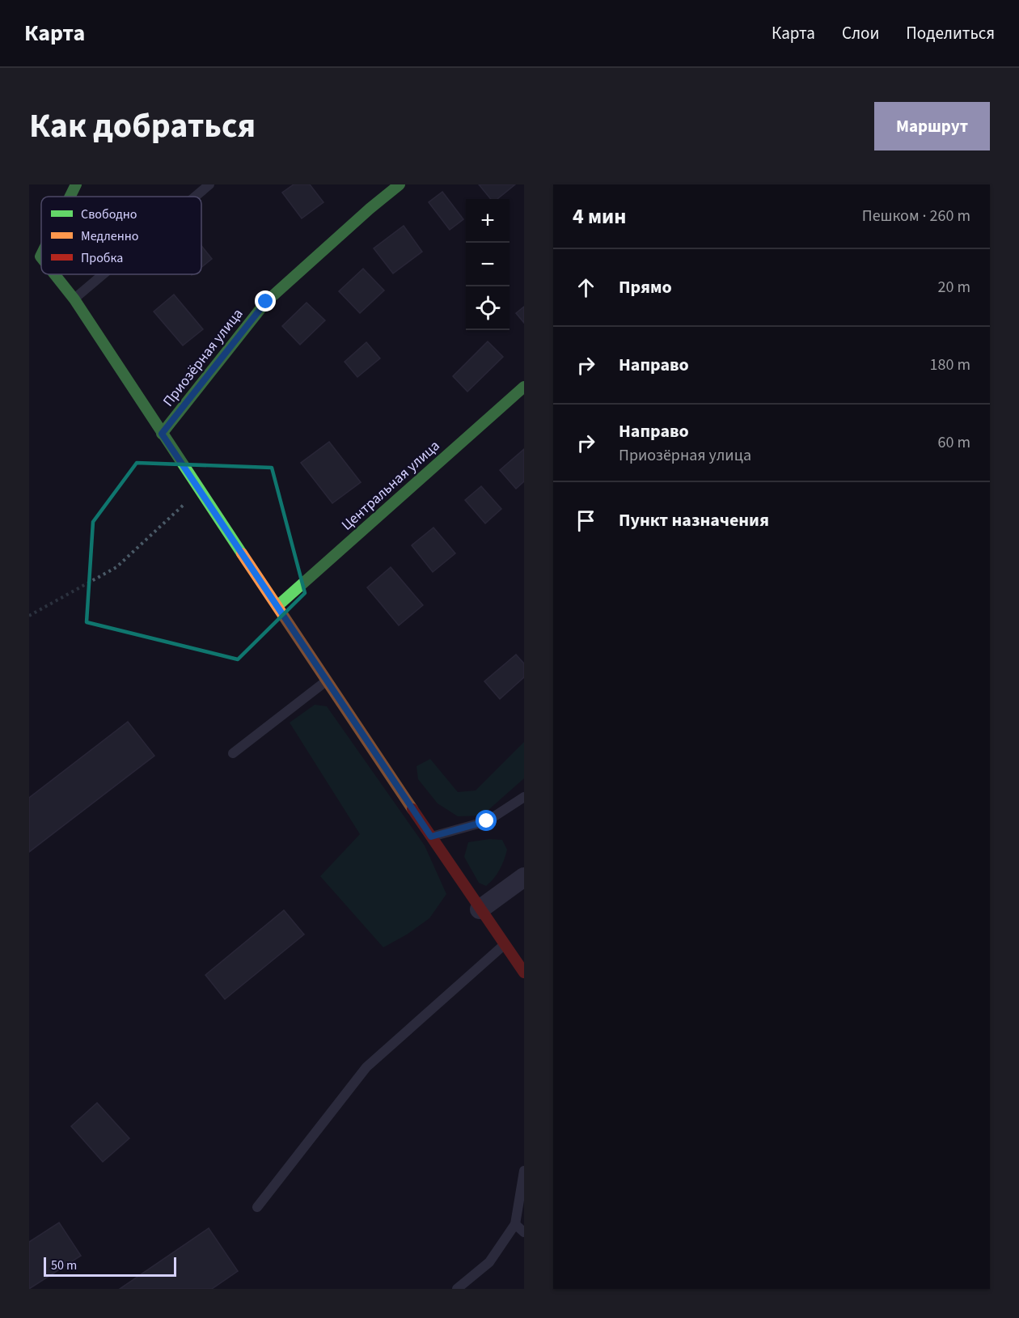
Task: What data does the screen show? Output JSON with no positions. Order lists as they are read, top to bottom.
{
  "streets": {
    "street": ["Приозёрная улица", "Центральная улица"]
  },
  "legend": ["Свободно", "Медленно", "Пробка"],
  "scale_bar": "50 m",
  "page": {
    "header": "Карта",
    "nav": ["Карта", "Слои", "Поделиться"],
    "title": "Как добраться",
    "buttons": "Маршрут",
    "heading": ["4 мин", "Пешком · 260 m"],
    "map_buttons": ["+", "−"],
    "list": [
      ["Прямо", "20 m"],
      ["Направо", "180 m"],
      ["Направо", "Приозёрная улица", "60 m"],
      "Пункт назначения"
    ],
    "scale": "50 m"
  }
}
